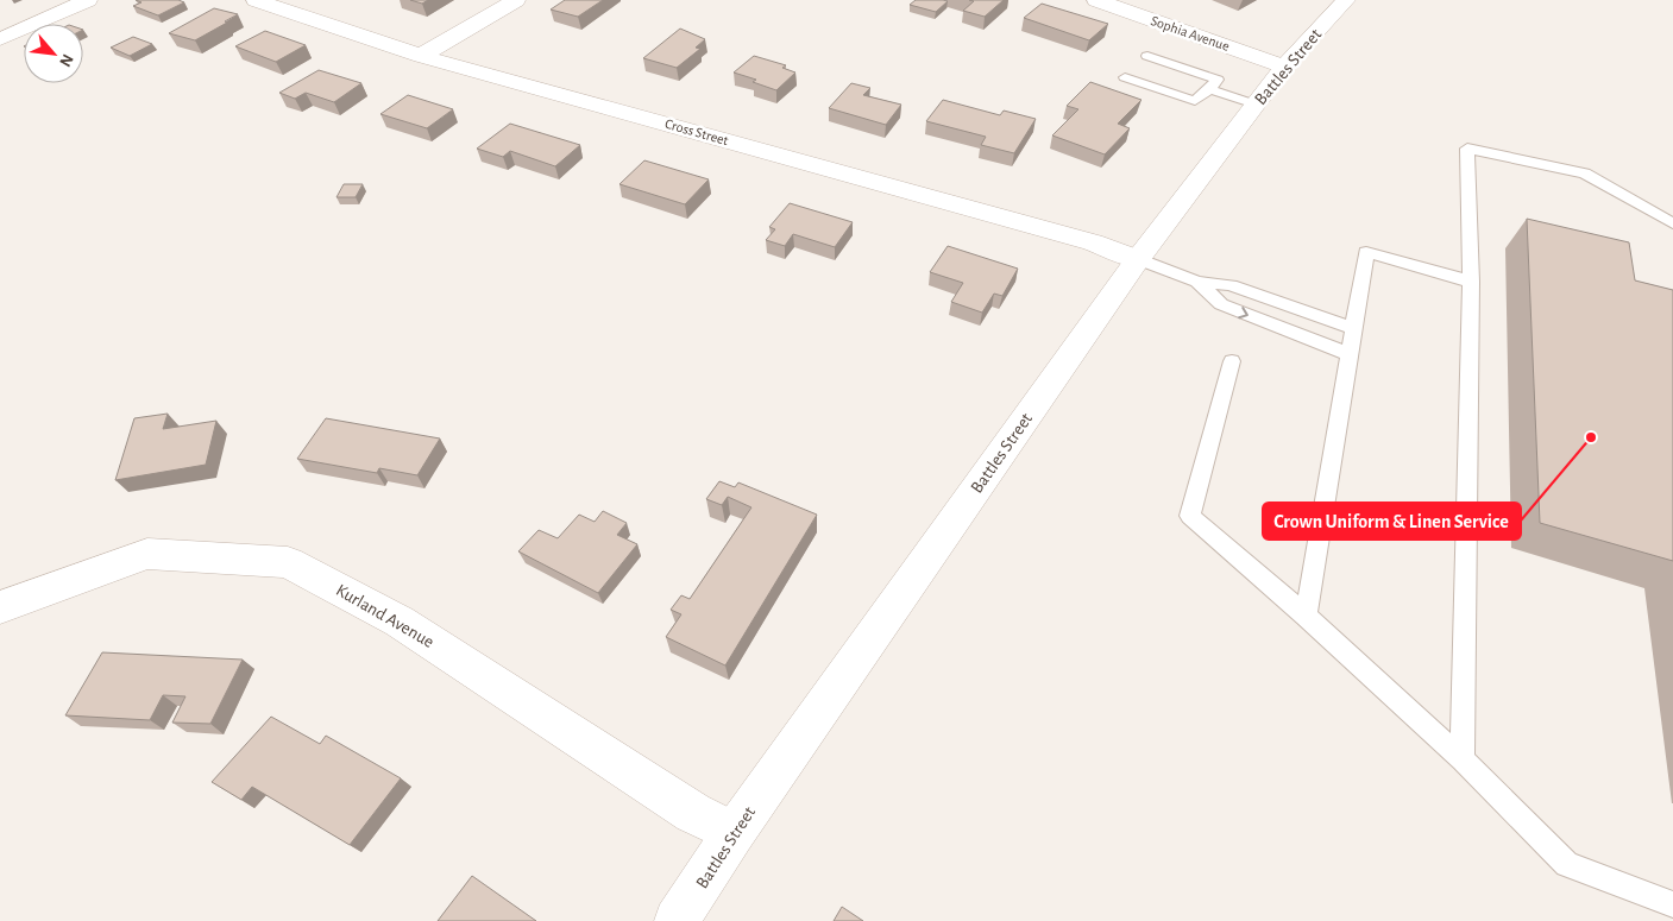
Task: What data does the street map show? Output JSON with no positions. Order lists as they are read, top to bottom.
{
  "streets": {
    "street": [
      "Sophia Avenue",
      "Battles Street",
      "Cross Street",
      "Kurland Avenue"
    ]
  },
  "crossings": [
    ["Sophia Avenue", "Battles Street"],
    ["Battles Street", "Cross Street"],
    ["Battles Street", "Kurland Avenue"]
  ],
  "places": ["Crown Uniform & Linen Service"],
  "north": "bottom right"
}
